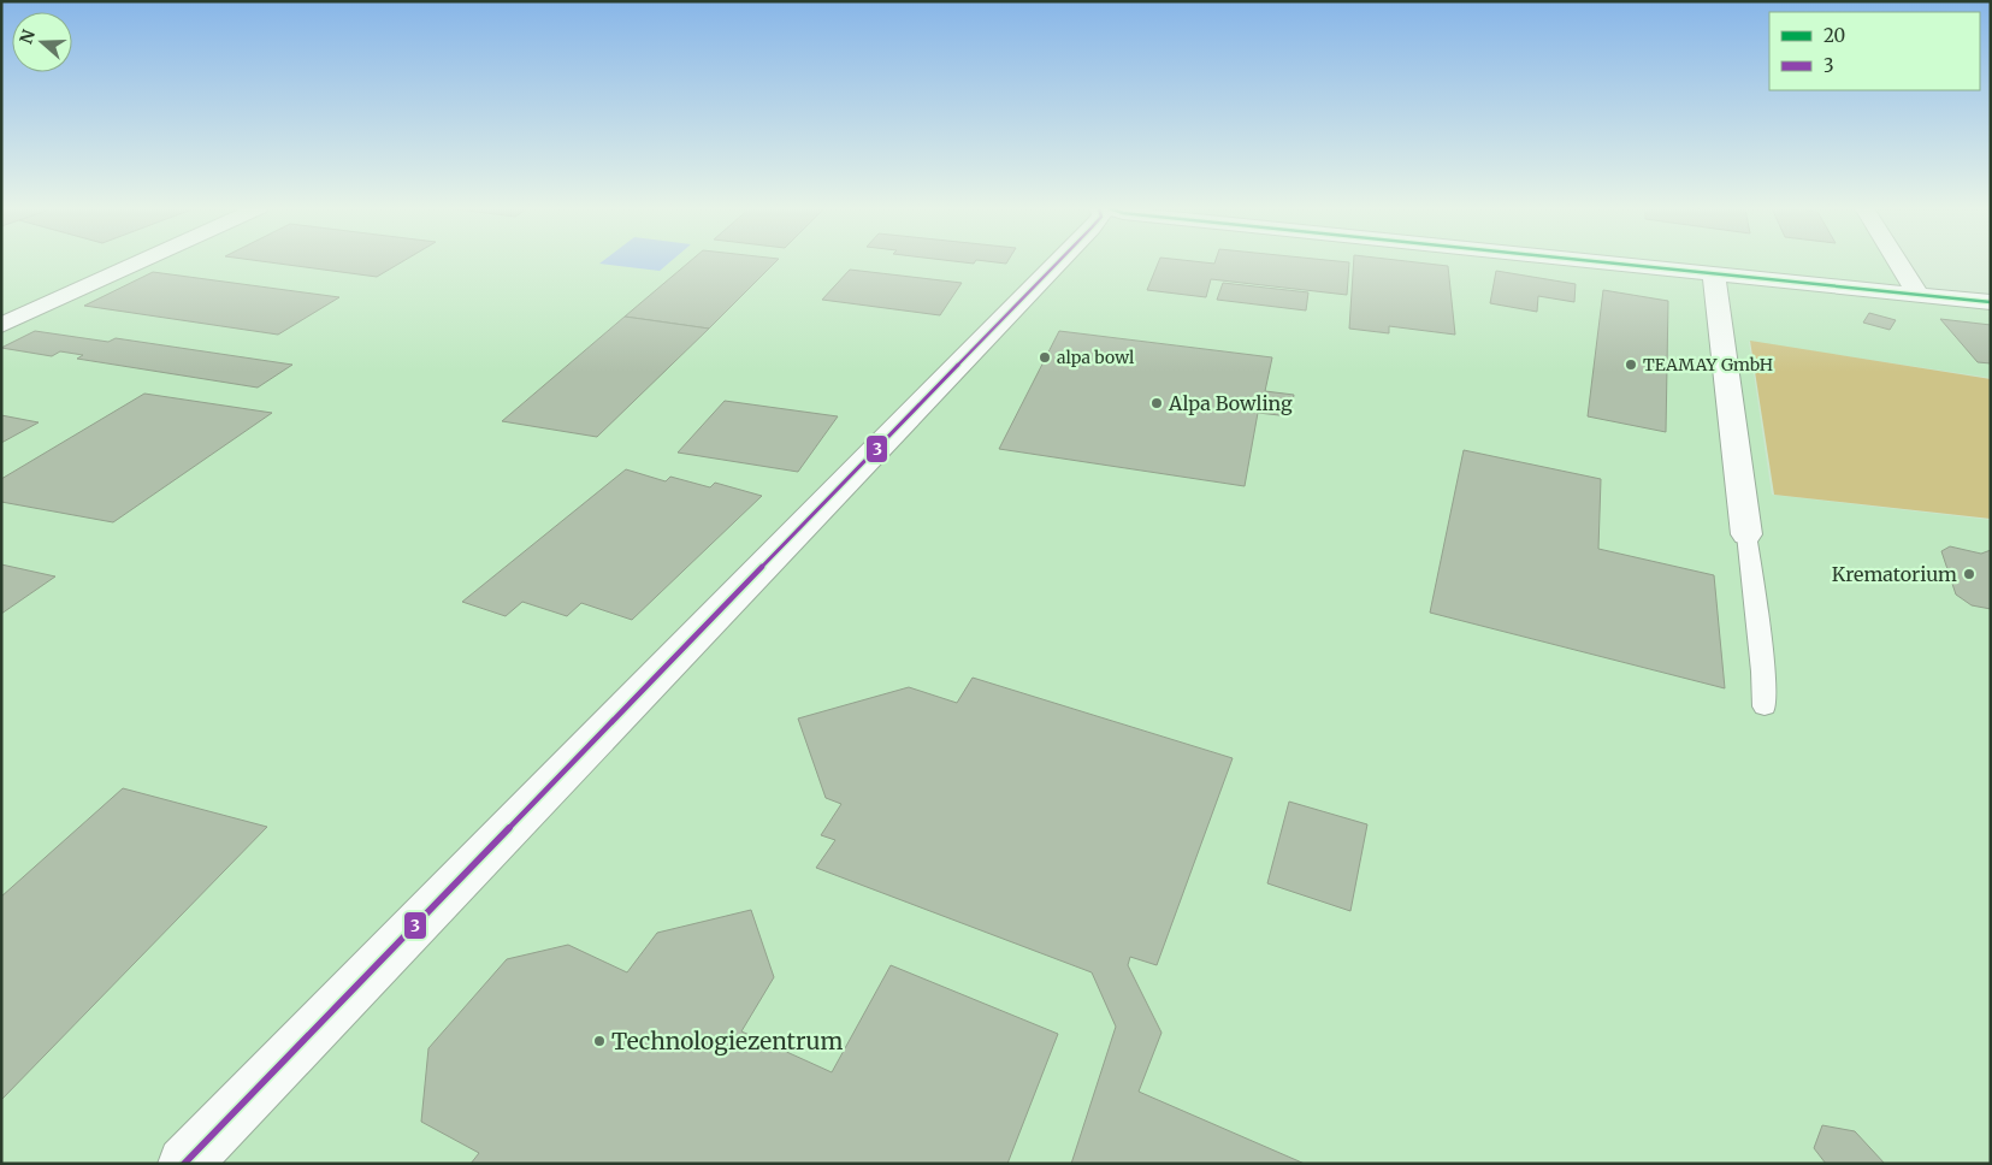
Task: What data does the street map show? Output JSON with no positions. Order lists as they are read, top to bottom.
{
  "places": [
    "alpa bowl",
    "TEAMAY GmbH",
    "Alpa Bowling",
    "Krematorium",
    "Technologiezentrum"
  ],
  "lines": ["transit line 20", "transit line 3"],
  "legend": ["20", "3"],
  "north": "left"
}
